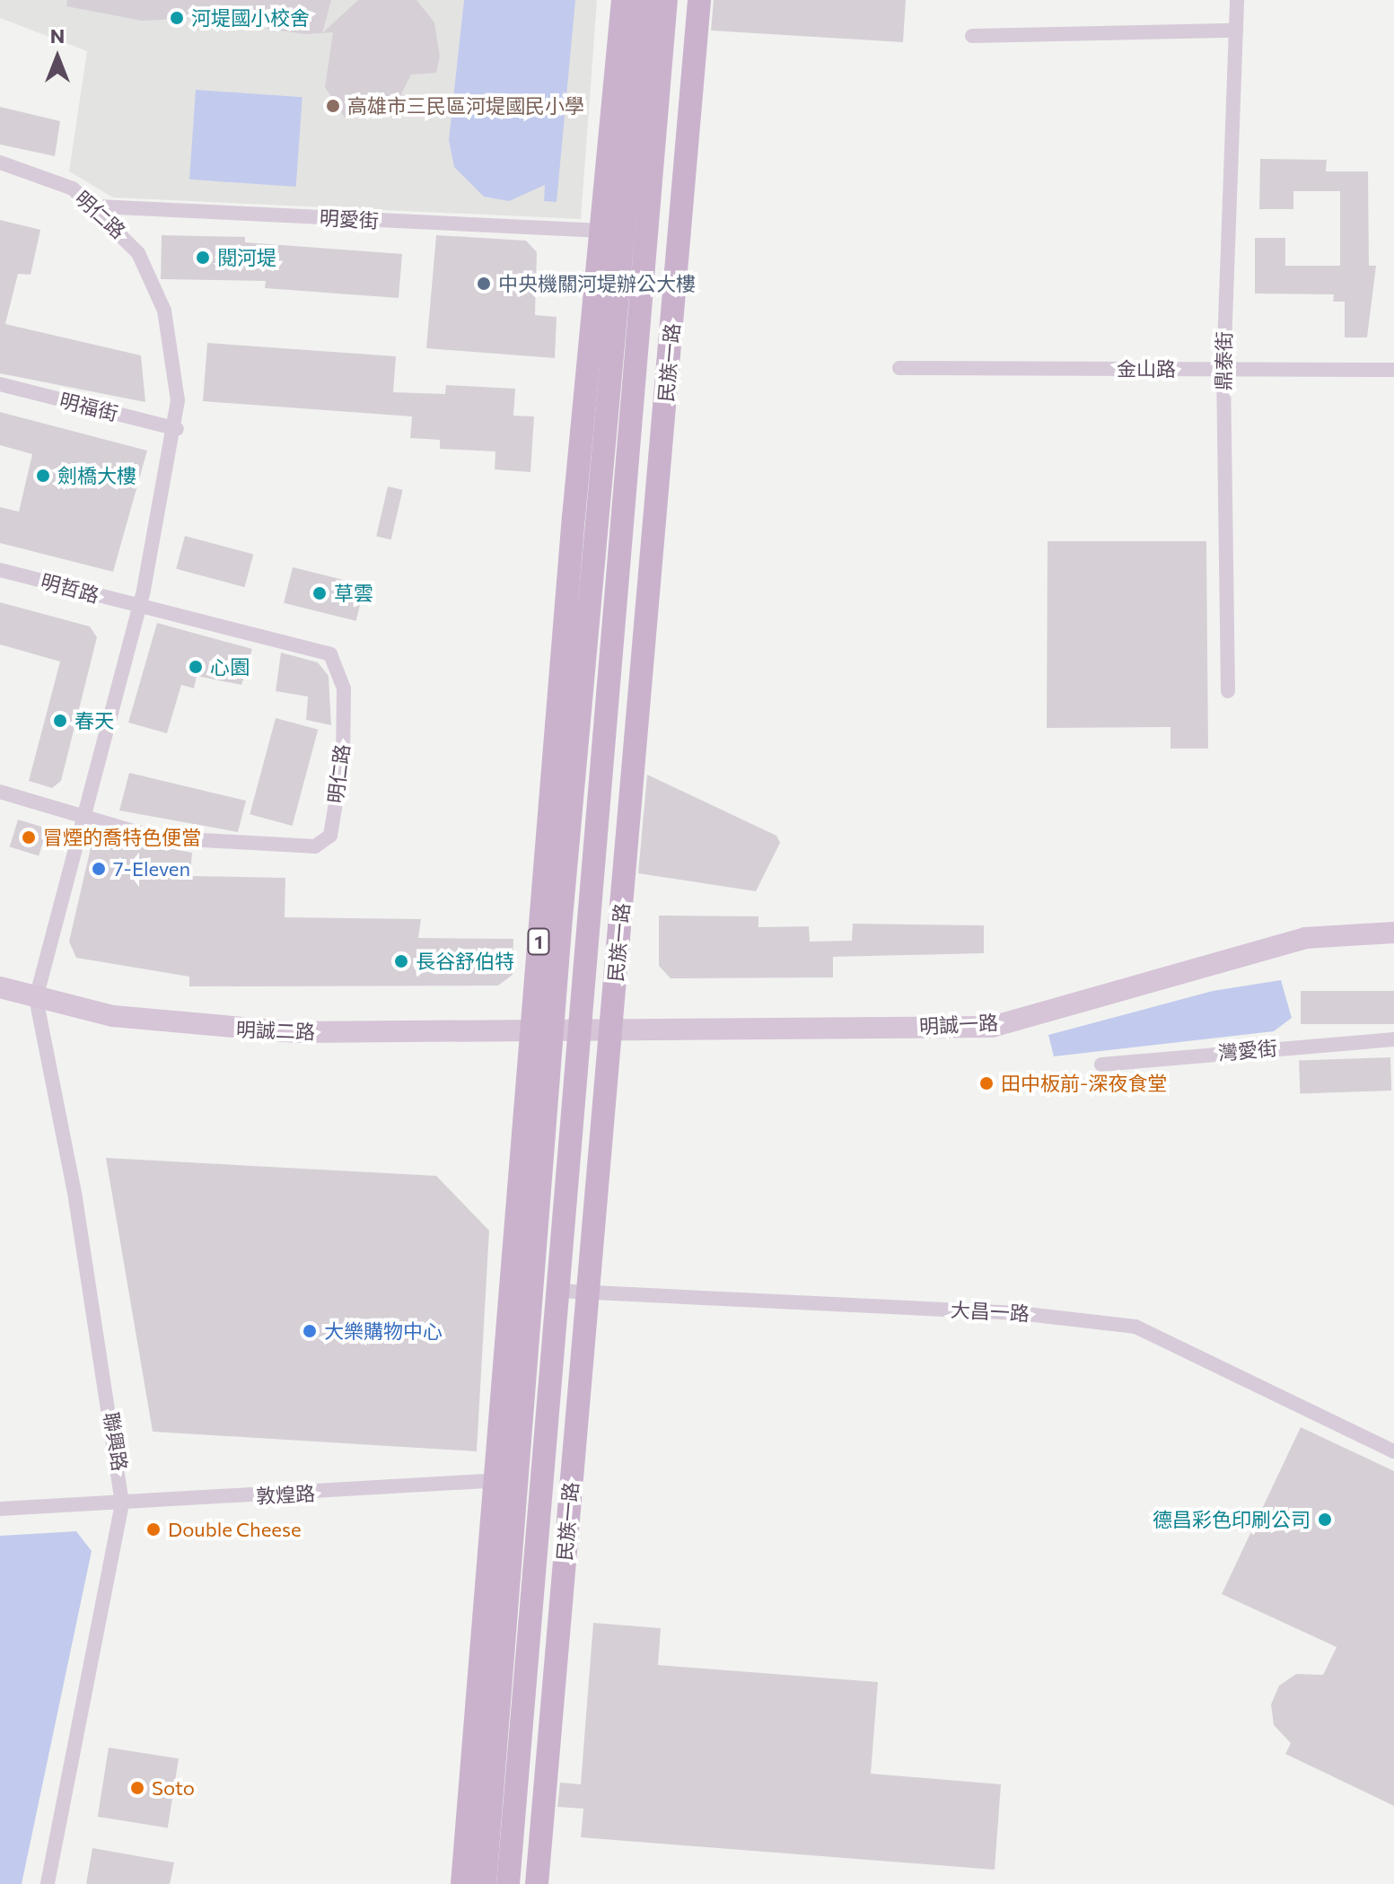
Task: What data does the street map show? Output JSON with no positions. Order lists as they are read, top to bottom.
{
  "streets": {
    "main road": ["民族一路", "1"],
    "street": [
      "明仁路",
      "明愛街",
      "鼎泰街",
      "金山路",
      "明福街",
      "明哲路",
      "明誠一路",
      "明誠二路",
      "灣愛街",
      "大昌一路",
      "聯興路",
      "敦煌路"
    ]
  },
  "crossings": [
    ["明仁路", "明愛街"],
    ["明仁路", "明福街"],
    ["明仁路", "明哲路"],
    ["明仁路", "明誠二路"],
    ["明仁路", "聯興路"],
    ["明愛街", "1"],
    ["鼎泰街", "金山路"],
    ["民族一路", "明誠一路"],
    ["民族一路", "大昌一路"],
    ["民族一路", "敦煌路"],
    ["1", "明誠一路"],
    ["1", "明誠二路"],
    ["1", "敦煌路"],
    ["明誠一路", "明誠二路"],
    ["明誠二路", "聯興路"],
    ["聯興路", "敦煌路"]
  ],
  "places": [
    "河堤國小校舍",
    "高雄市三民區河堤國民小學",
    "閱河堤",
    "中央機關河堤辦公大樓",
    "劍橋大樓",
    "草雲",
    "心園",
    "春天",
    "冒煙的喬特色便當",
    "7-Eleven",
    "長谷舒伯特",
    "田中板前-深夜食堂",
    "大樂購物中心",
    "德昌彩色印刷公司",
    "Double Cheese",
    "Soto"
  ],
  "north": "top"
}
